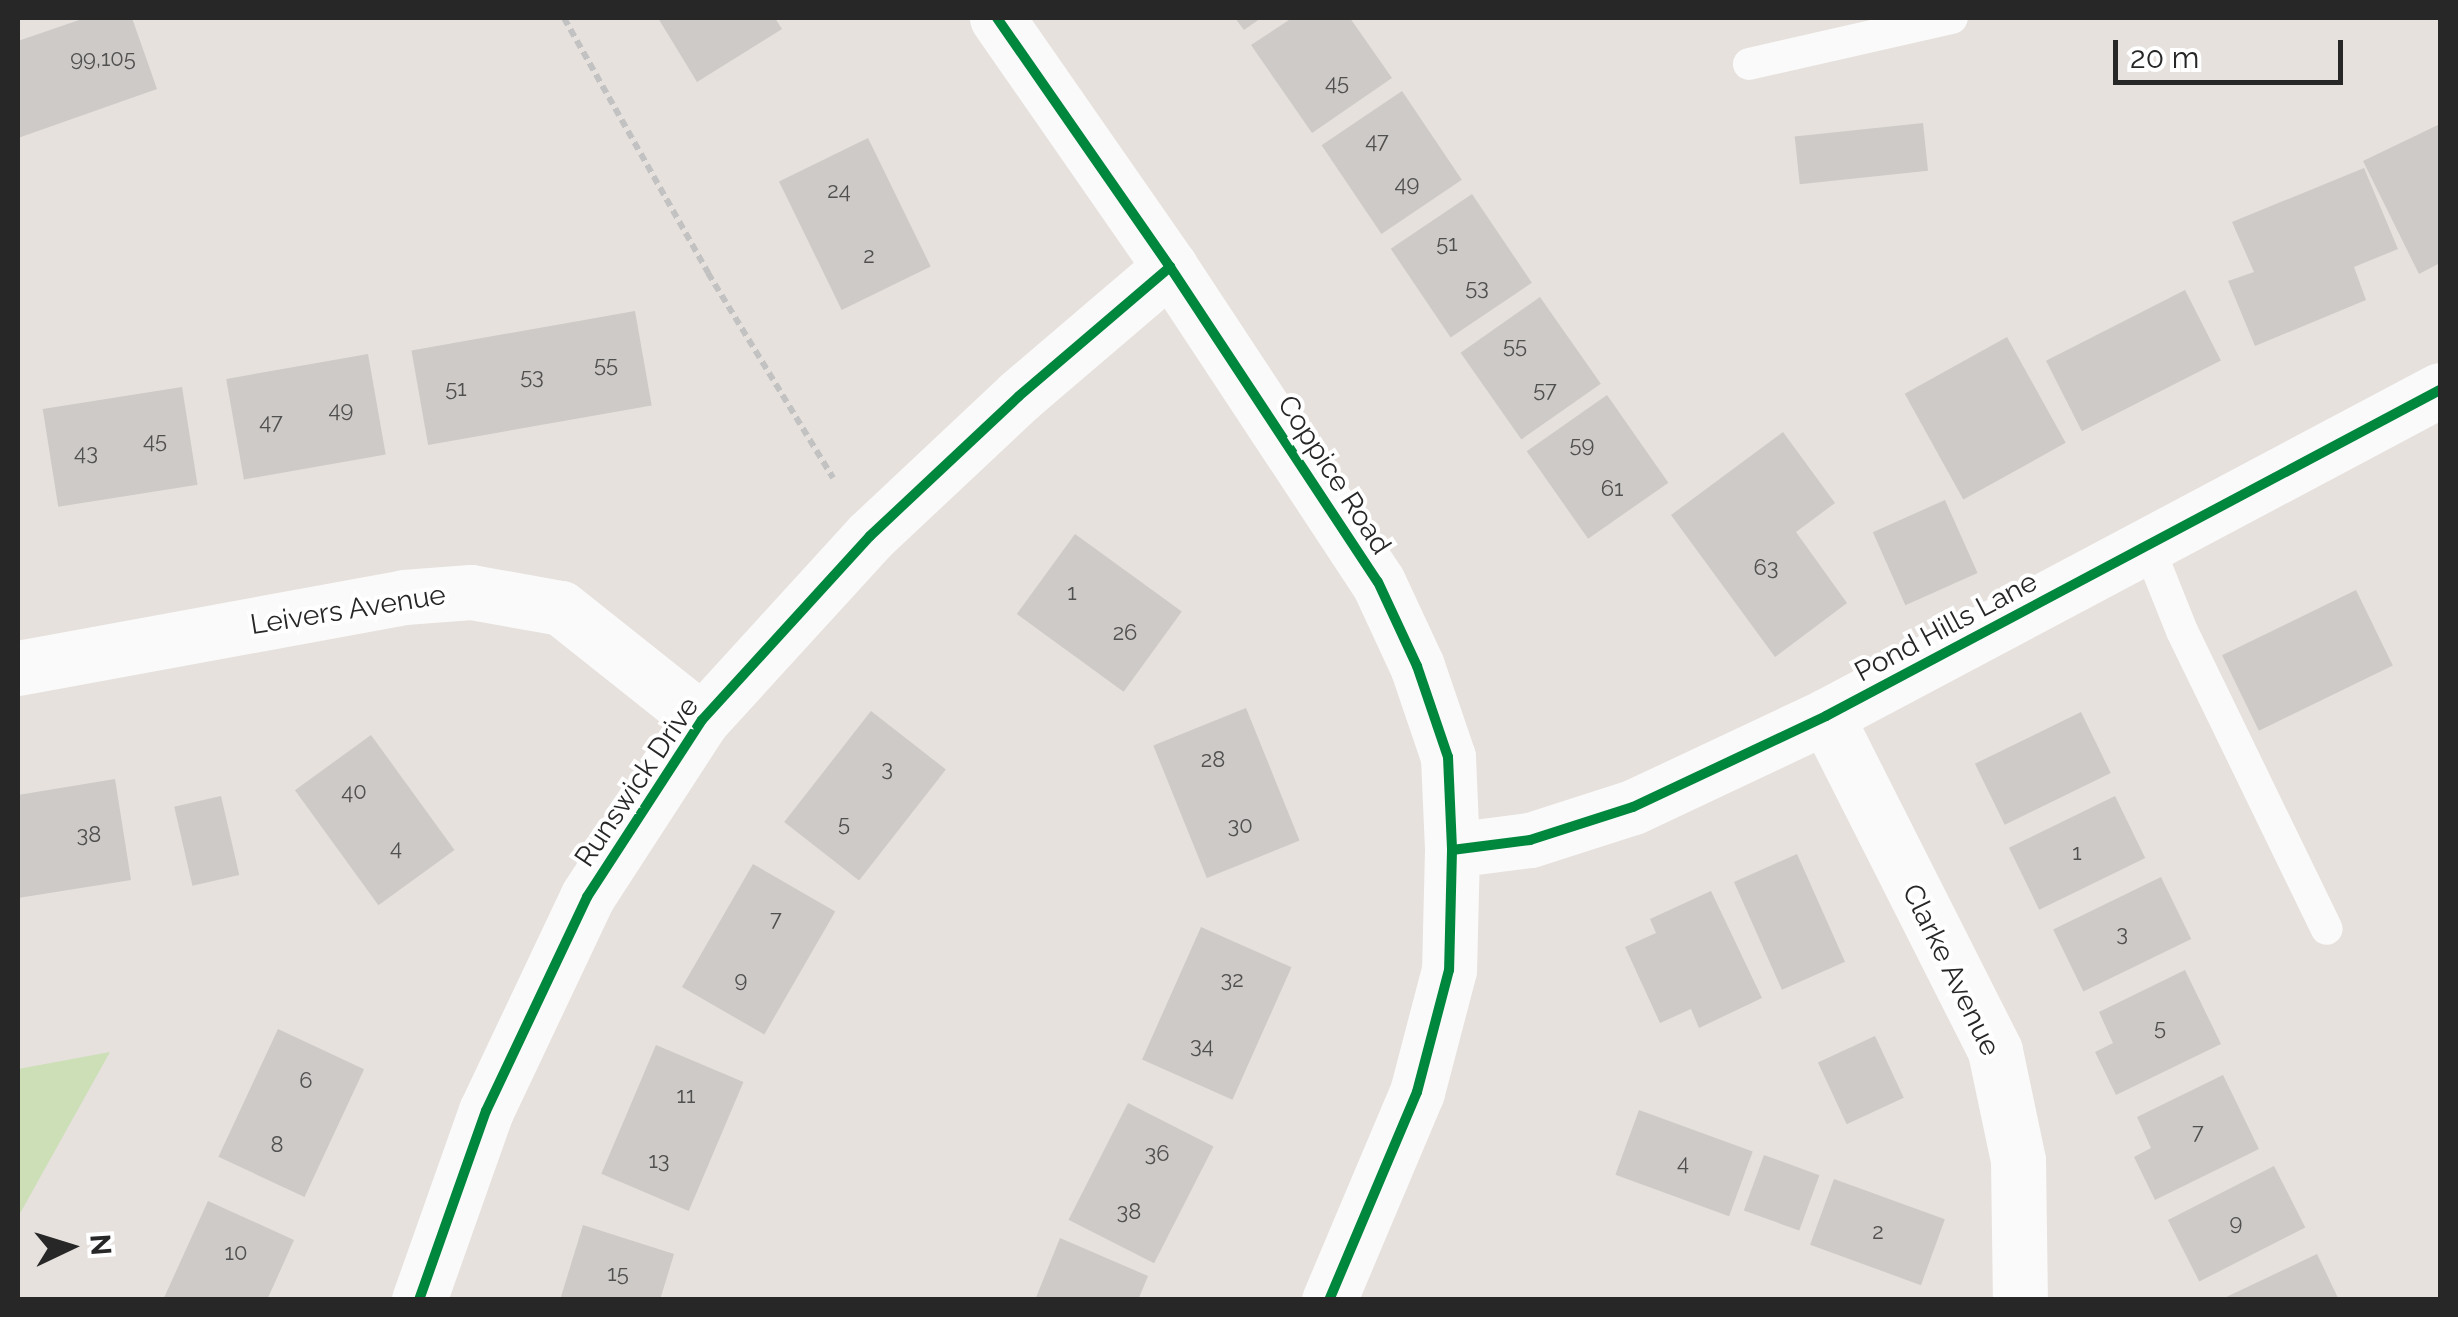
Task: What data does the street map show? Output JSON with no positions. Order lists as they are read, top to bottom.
{
  "streets": {
    "street": [
      "Coppice Road",
      "Leivers Avenue",
      "Pond Hills Lane",
      "Runswick Drive",
      "Clarke Avenue"
    ]
  },
  "crossings": [
    ["Coppice Road", "Pond Hills Lane"],
    ["Coppice Road", "Runswick Drive"],
    ["Leivers Avenue", "Runswick Drive"],
    ["Pond Hills Lane", "Clarke Avenue"]
  ],
  "house_numbers": [
    "99,105",
    "45",
    "47",
    "49",
    "24",
    "51",
    "2",
    "53",
    "55",
    "55",
    "53",
    "51",
    "57",
    "49",
    "47",
    "45",
    "59",
    "43",
    "61",
    "63",
    "1",
    "26",
    "28",
    "3",
    "40",
    "5",
    "30",
    "38",
    "4",
    "1",
    "7",
    "3",
    "9",
    "32",
    "5",
    "34",
    "6",
    "11",
    "7",
    "8",
    "36",
    "13",
    "4",
    "38",
    "9",
    "2",
    "10",
    "15"
  ],
  "scale_bar": "20 m",
  "north": "right"
}
